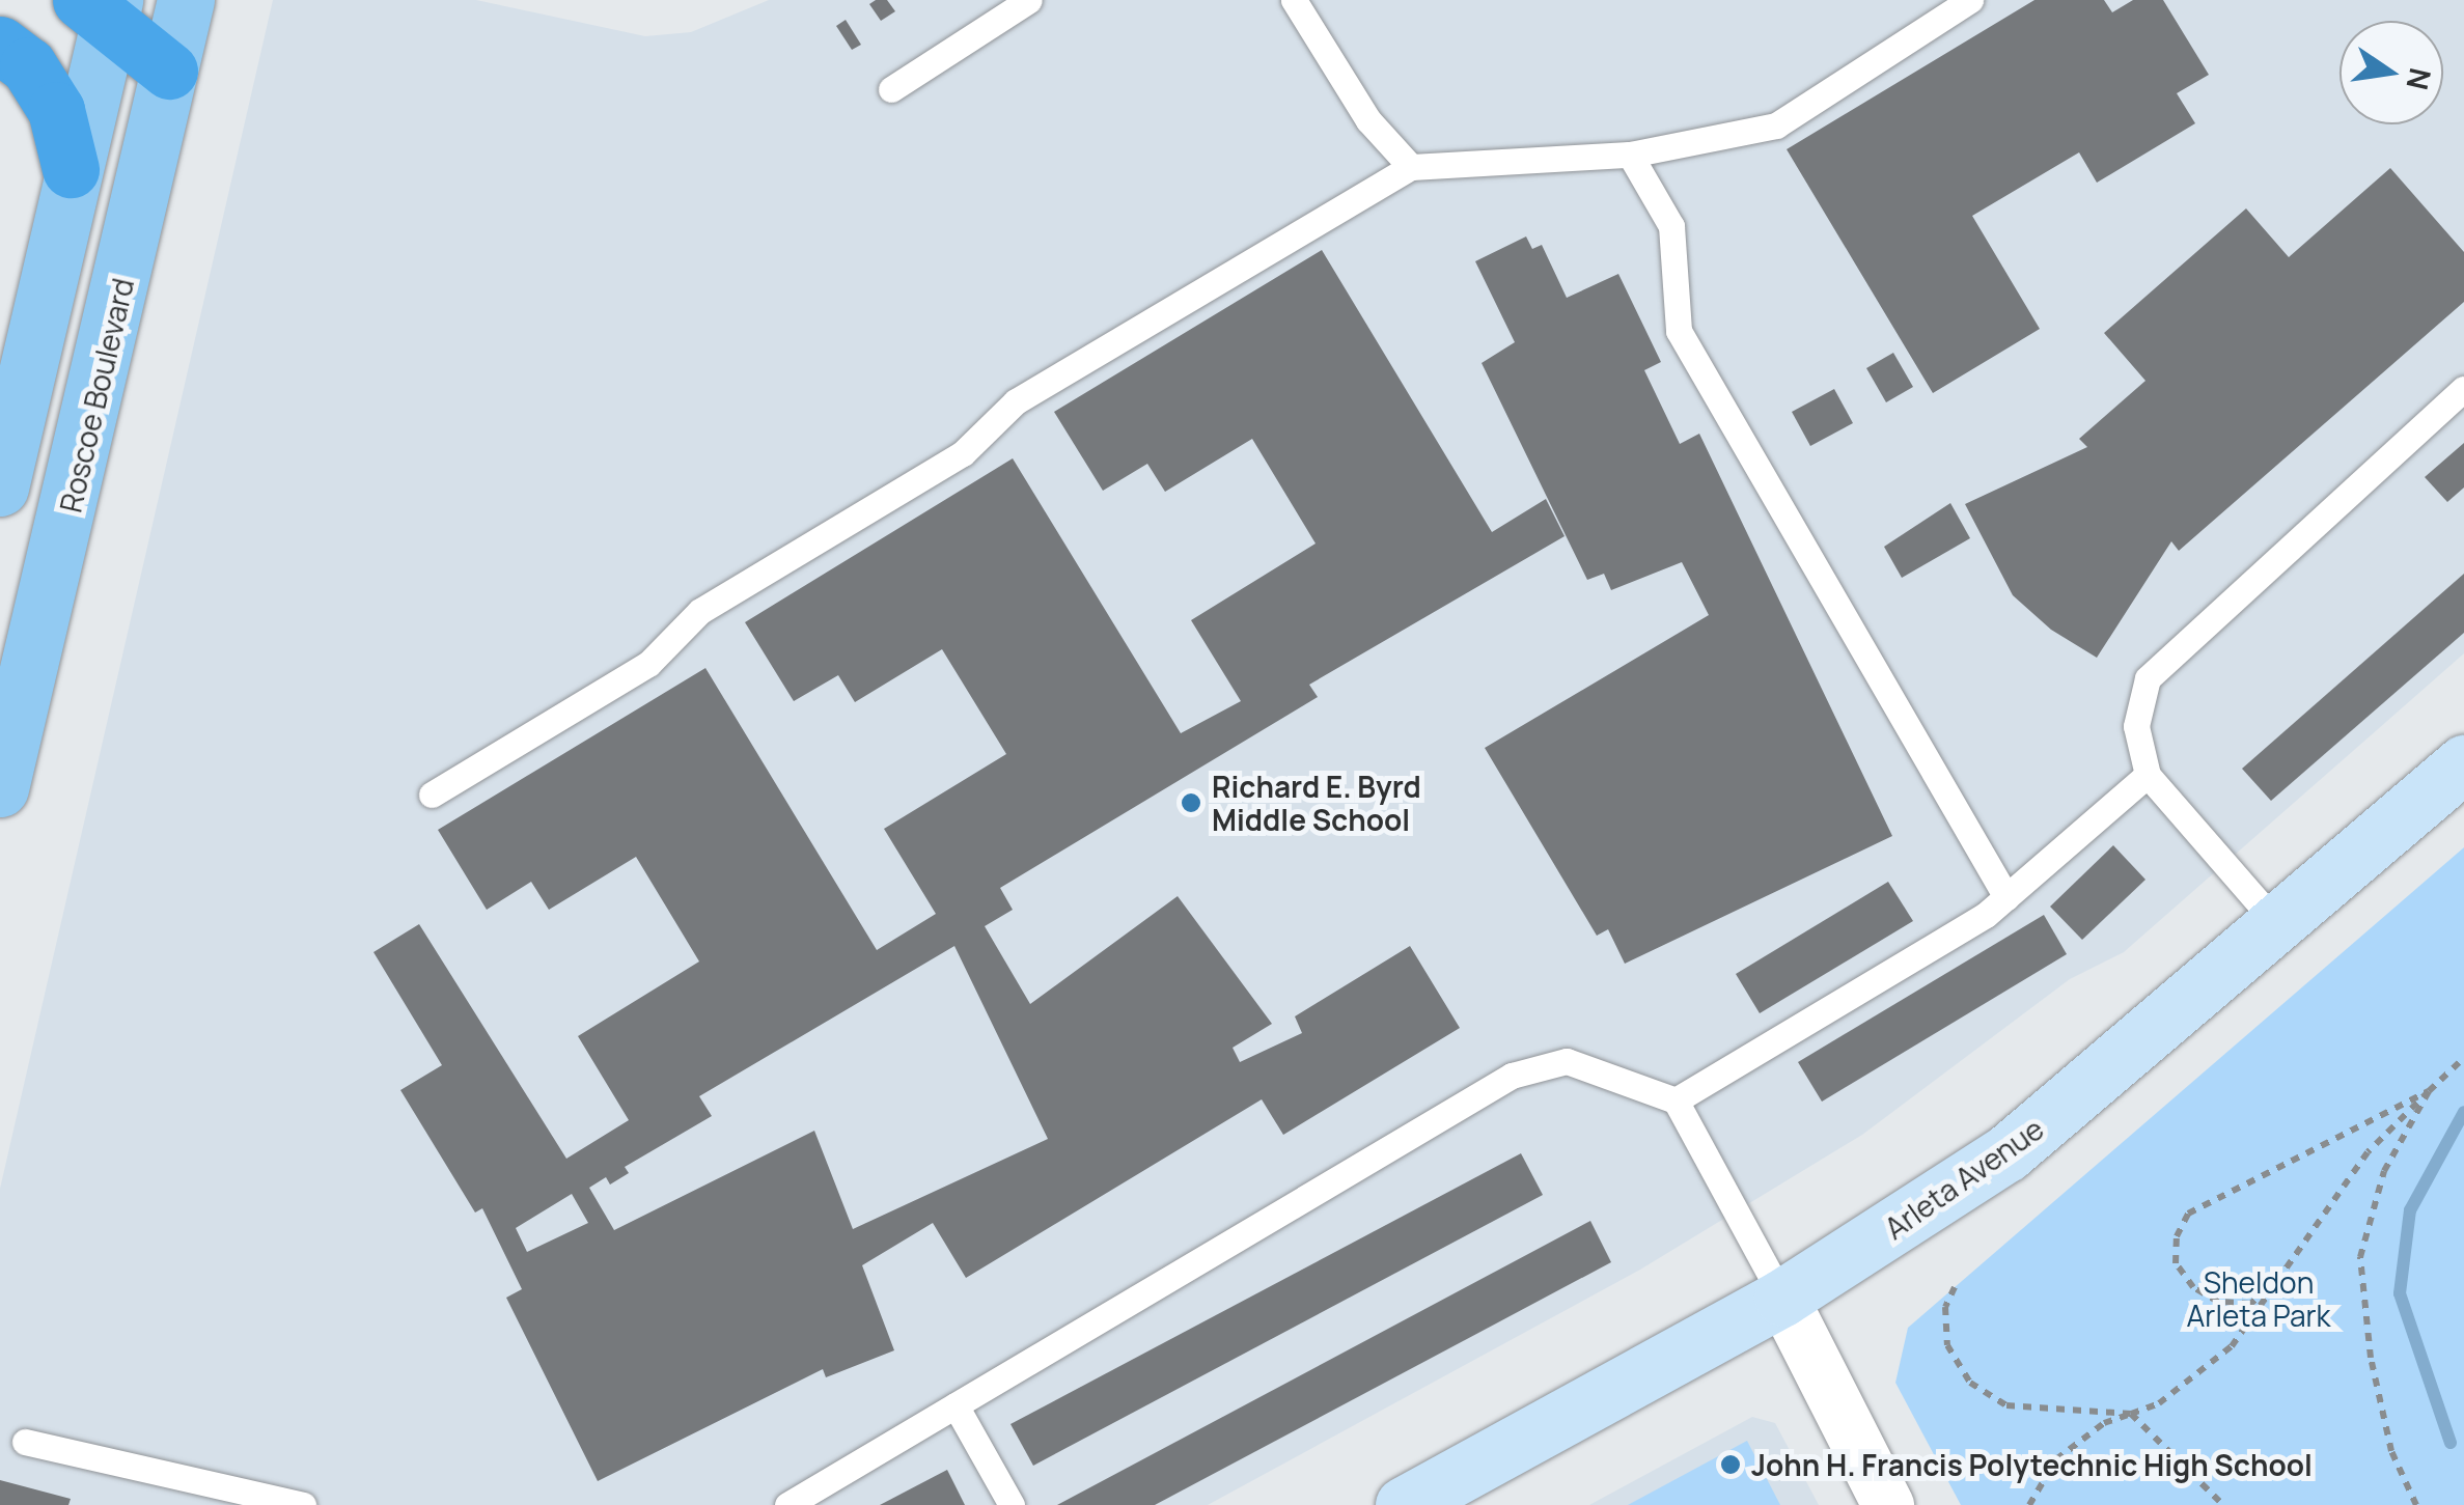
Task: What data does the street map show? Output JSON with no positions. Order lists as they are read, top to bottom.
{
  "streets": {
    "main road": ["Roscoe Boulevard", "Arleta Avenue"]
  },
  "parks": ["Sheldon Arleta Park"],
  "places": ["Richard E. Byrd Middle School", "John H. Francis Polytechnic High School"],
  "north": "right"
}
